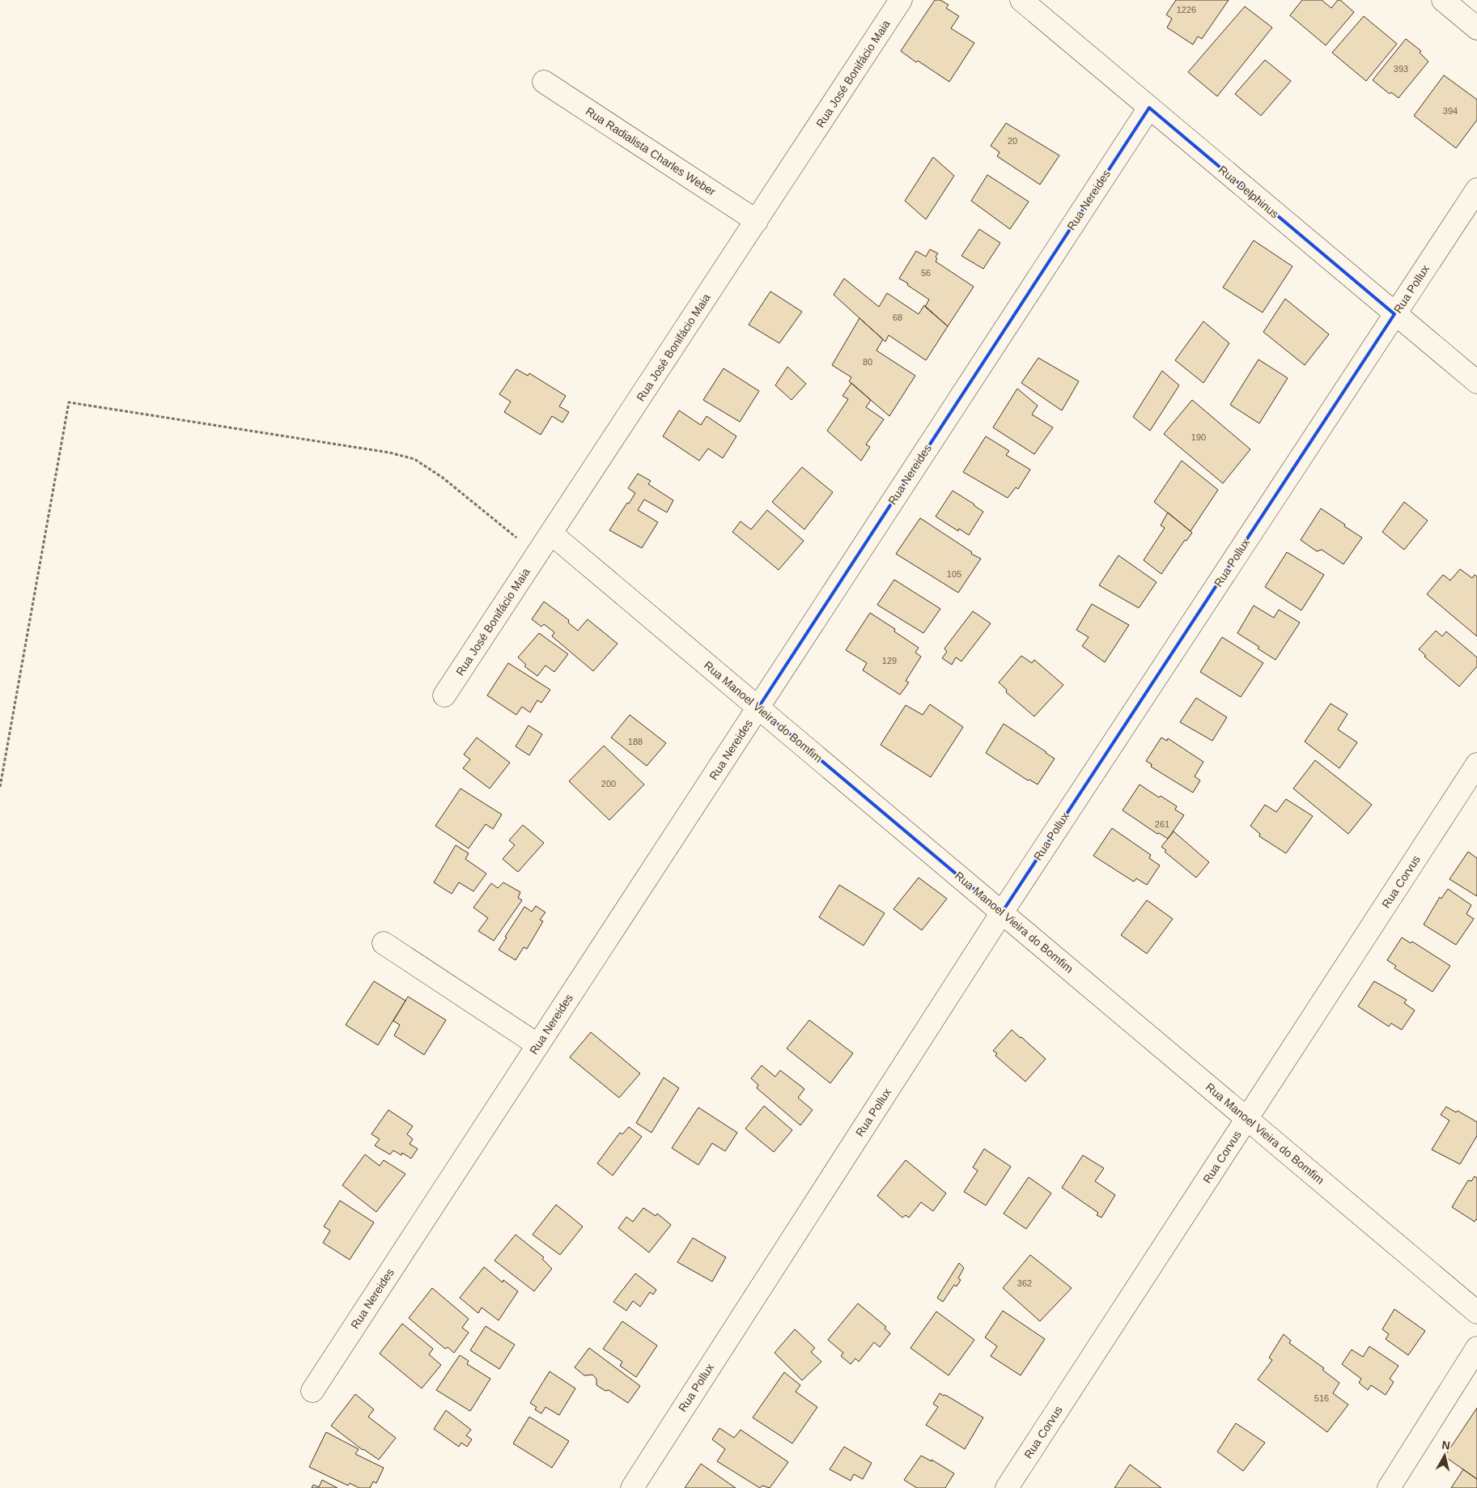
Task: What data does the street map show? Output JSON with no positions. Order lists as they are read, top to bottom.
{
  "streets": {
    "street": [
      "Rua José Bonifácio Maia",
      "Rua Radialista Charles Weber",
      "Rua Delphinus",
      "Rua Nereides",
      "Rua Pollux",
      "Rua Manoel Vieira do Bomfim",
      "Rua Corvus"
    ]
  },
  "crossings": [
    ["Rua José Bonifácio Maia", "Rua Radialista Charles Weber"],
    ["Rua José Bonifácio Maia", "Rua Manoel Vieira do Bomfim"],
    ["Rua Delphinus", "Rua Nereides"],
    ["Rua Delphinus", "Rua Pollux"],
    ["Rua Nereides", "Rua Manoel Vieira do Bomfim"],
    ["Rua Pollux", "Rua Manoel Vieira do Bomfim"],
    ["Rua Manoel Vieira do Bomfim", "Rua Corvus"]
  ],
  "house_numbers": [
    "1226",
    "393",
    "394",
    "20",
    "56",
    "68",
    "80",
    "190",
    "105",
    "129",
    "188",
    "200",
    "261",
    "362",
    "516"
  ],
  "north": "top"
}
